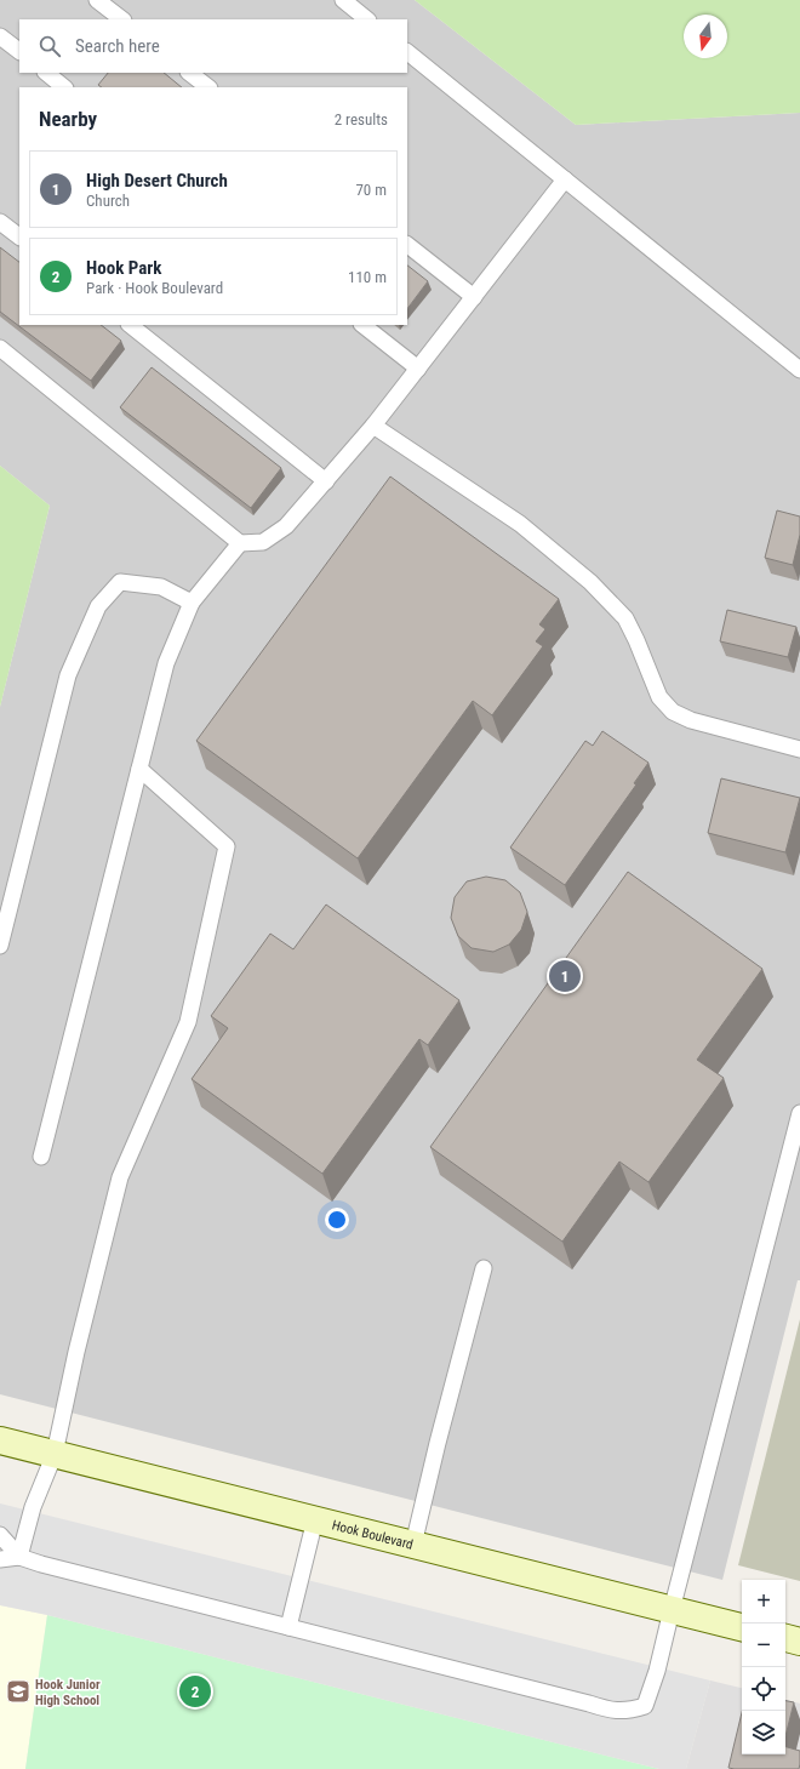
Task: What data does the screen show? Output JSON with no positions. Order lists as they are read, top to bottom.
{
  "streets": {
    "main road": ["Hook Boulevard"]
  },
  "places": {
    "school or university": ["Hook Junior High School"]
  },
  "north": "bottom",
  "page": {
    "search": "Search here",
    "heading": ["Nearby", "2 results"],
    "list": [
      {
        "mark": "1",
        "name": "High Desert Church",
        "note": "Church",
        "value": "70 m"
      },
      {
        "mark": "2",
        "name": "Hook Park",
        "note": "Park · Hook Boulevard",
        "value": "110 m"
      }
    ],
    "pins": ["1", "2"],
    "map_buttons": ["+", "−"]
  }
}
